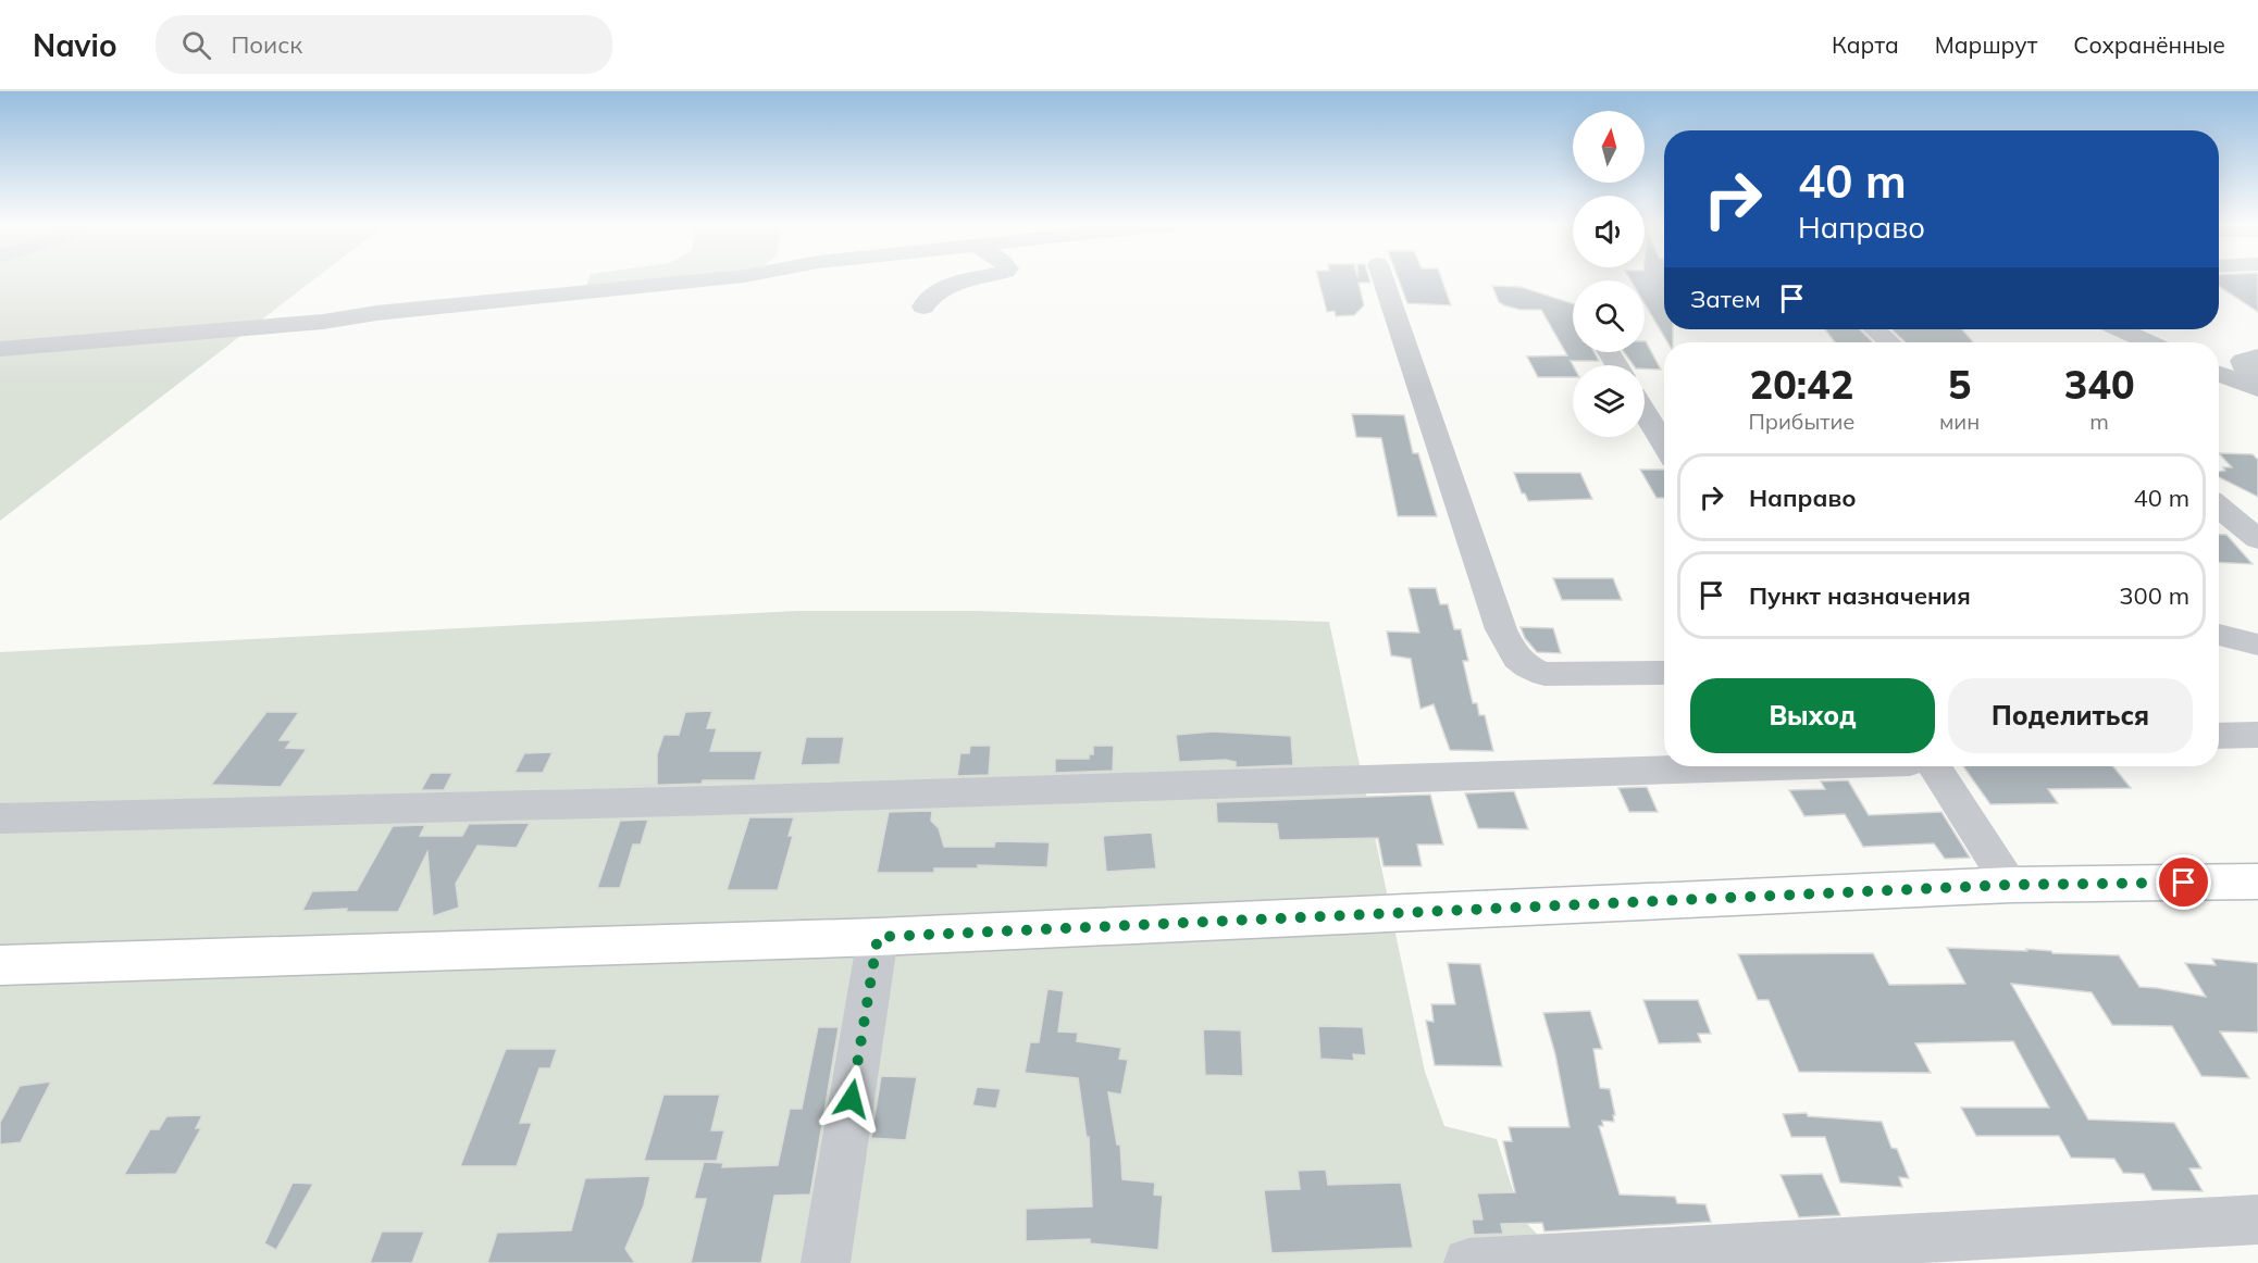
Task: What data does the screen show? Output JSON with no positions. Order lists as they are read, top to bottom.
{
  "north": "top",
  "page": {
    "header": "Navio",
    "search": "Поиск",
    "nav": ["Карта", "Маршрут", "Сохранённые"],
    "turn": ["40 m", "Направо"],
    "then": "Затем",
    "eta": [
      "20:42",
      "Прибытие",
      "5",
      "мин",
      "340",
      "m"
    ],
    "list": [
      {
        "name": "Направо",
        "value": "40 m"
      },
      {
        "name": "Пункт назначения",
        "value": "300 m"
      }
    ],
    "buttons": ["Выход", "Поделиться"]
  }
}
